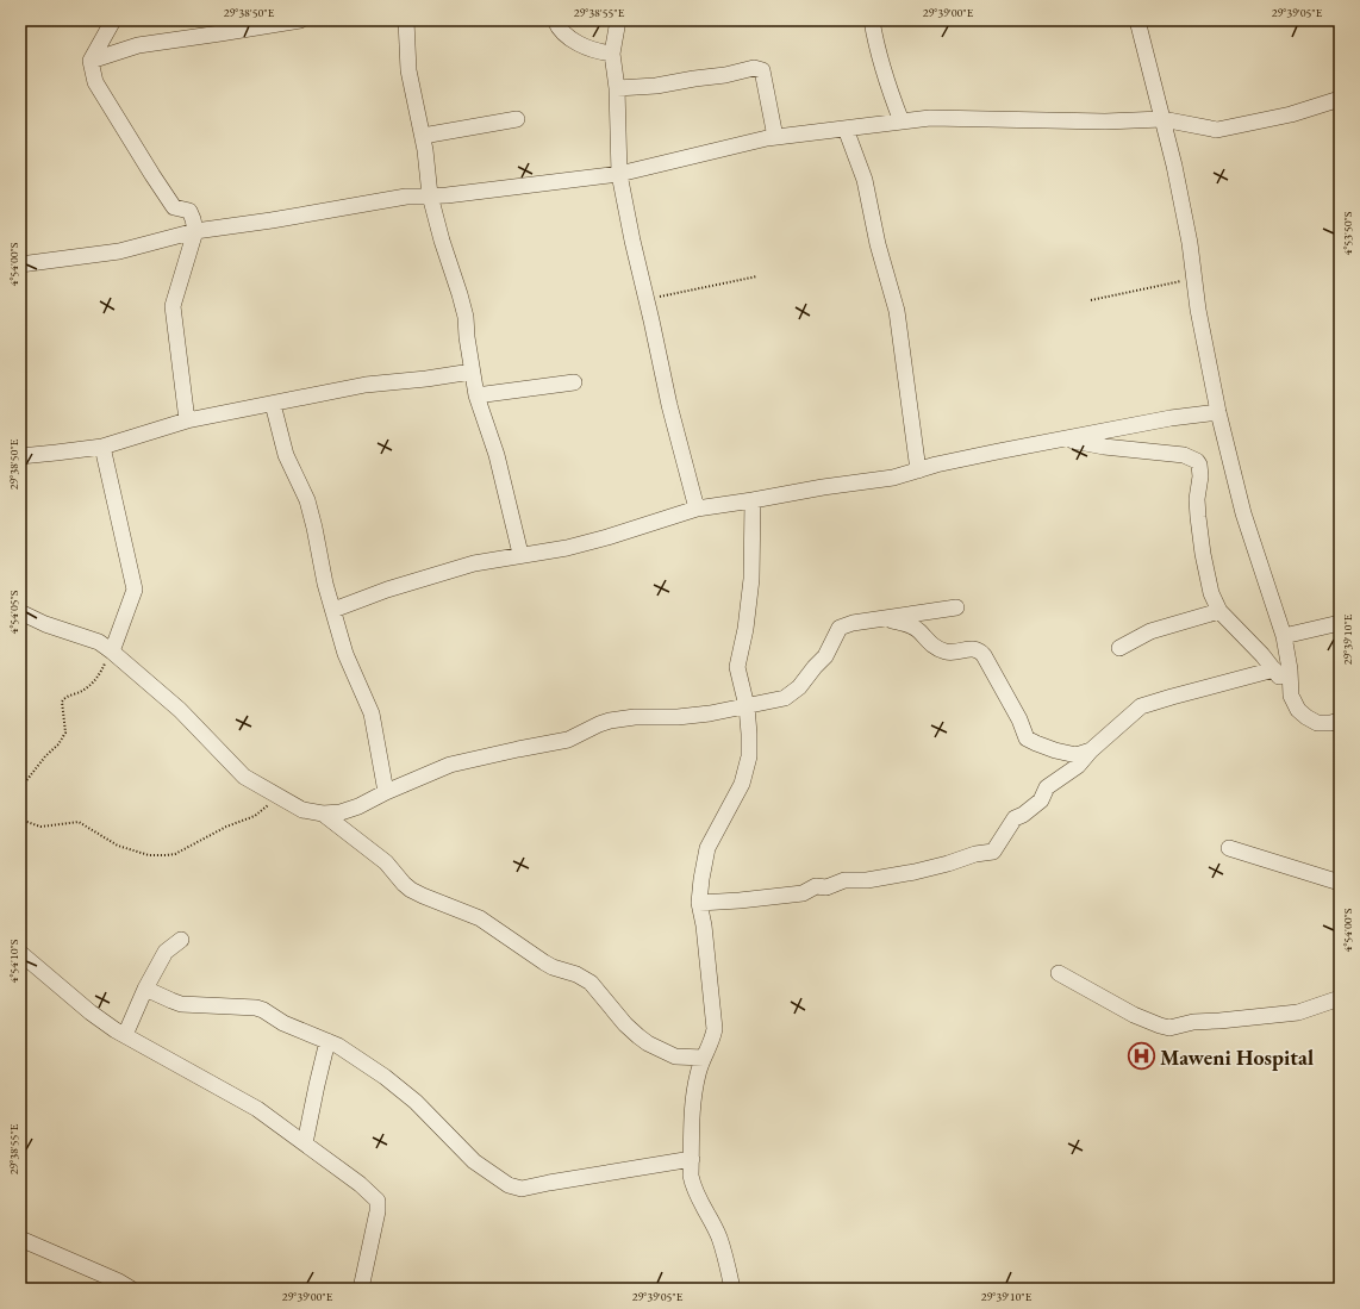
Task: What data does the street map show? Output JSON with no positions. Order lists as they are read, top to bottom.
{
  "places": {
    "hospital": ["Maweni Hospital"]
  },
  "coordinates": [
    "29°38'50\"E",
    "29°38'55\"E",
    "29°39'00\"E",
    "29°39'05\"E",
    "4°53'50\"S",
    "4°54'00\"S",
    "4°54'05\"S",
    "29°39'10\"E",
    "4°54'10\"S"
  ]
}
